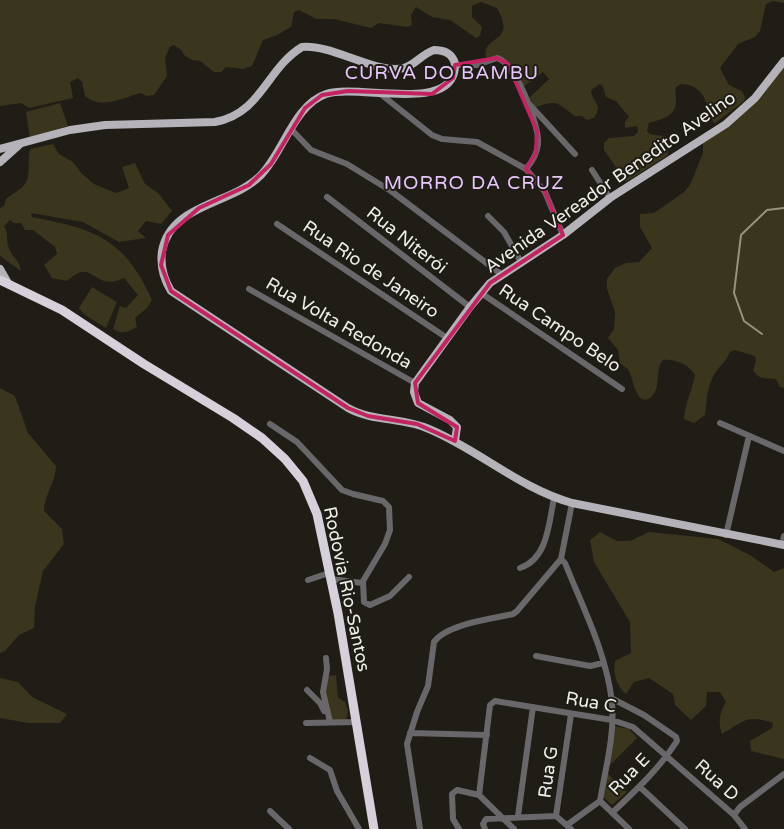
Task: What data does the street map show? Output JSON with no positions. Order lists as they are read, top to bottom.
{
  "streets": {
    "highway": ["Rodovia Rio-Santos"],
    "main road": ["Avenida Vereador Benedito Avelino"],
    "street": [
      "Rua Niterói",
      "Rua Rio de Janeiro",
      "Rua Volta Redonda",
      "Rua Campo Belo",
      "Rua C",
      "Rua G",
      "Rua E",
      "Rua D"
    ]
  },
  "crossings": [
    ["Avenida Vereador Benedito Avelino", "Rua Niterói"],
    ["Avenida Vereador Benedito Avelino", "Rua Rio de Janeiro"],
    ["Avenida Vereador Benedito Avelino", "Rua Volta Redonda"],
    ["Avenida Vereador Benedito Avelino", "Rua Campo Belo"],
    ["Rua C", "Rua G"],
    ["Rua C", "Rua E"],
    ["Rua C", "Rua D"],
    ["Rua E", "Rua D"]
  ],
  "districts": ["CURVA DO BAMBU", "MORRO DA CRUZ"]
}
